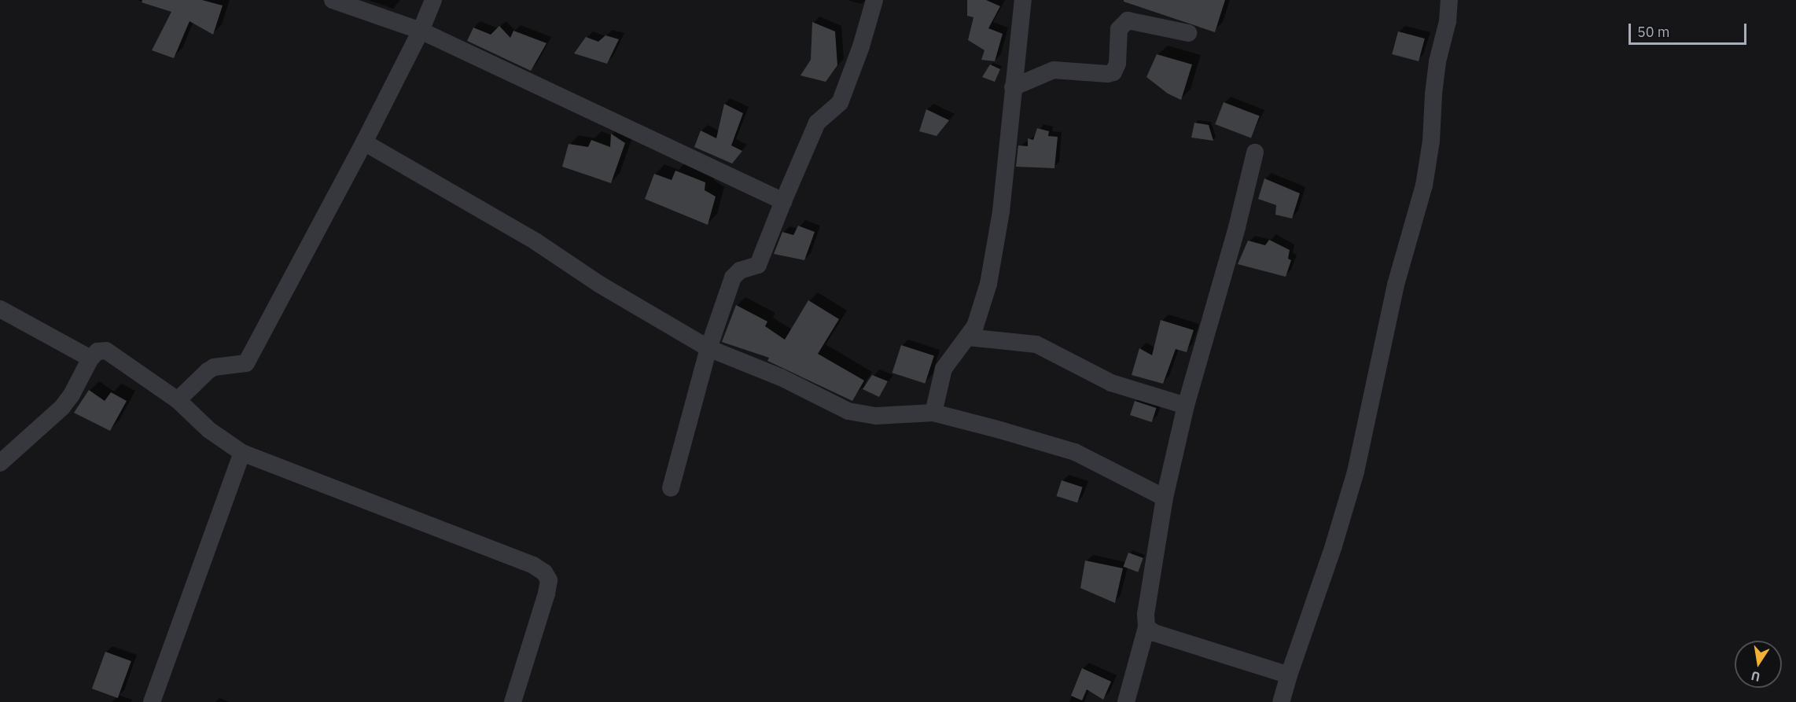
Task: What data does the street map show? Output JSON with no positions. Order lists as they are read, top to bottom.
{
  "scale_bar": "50 m",
  "north": "bottom"
}
